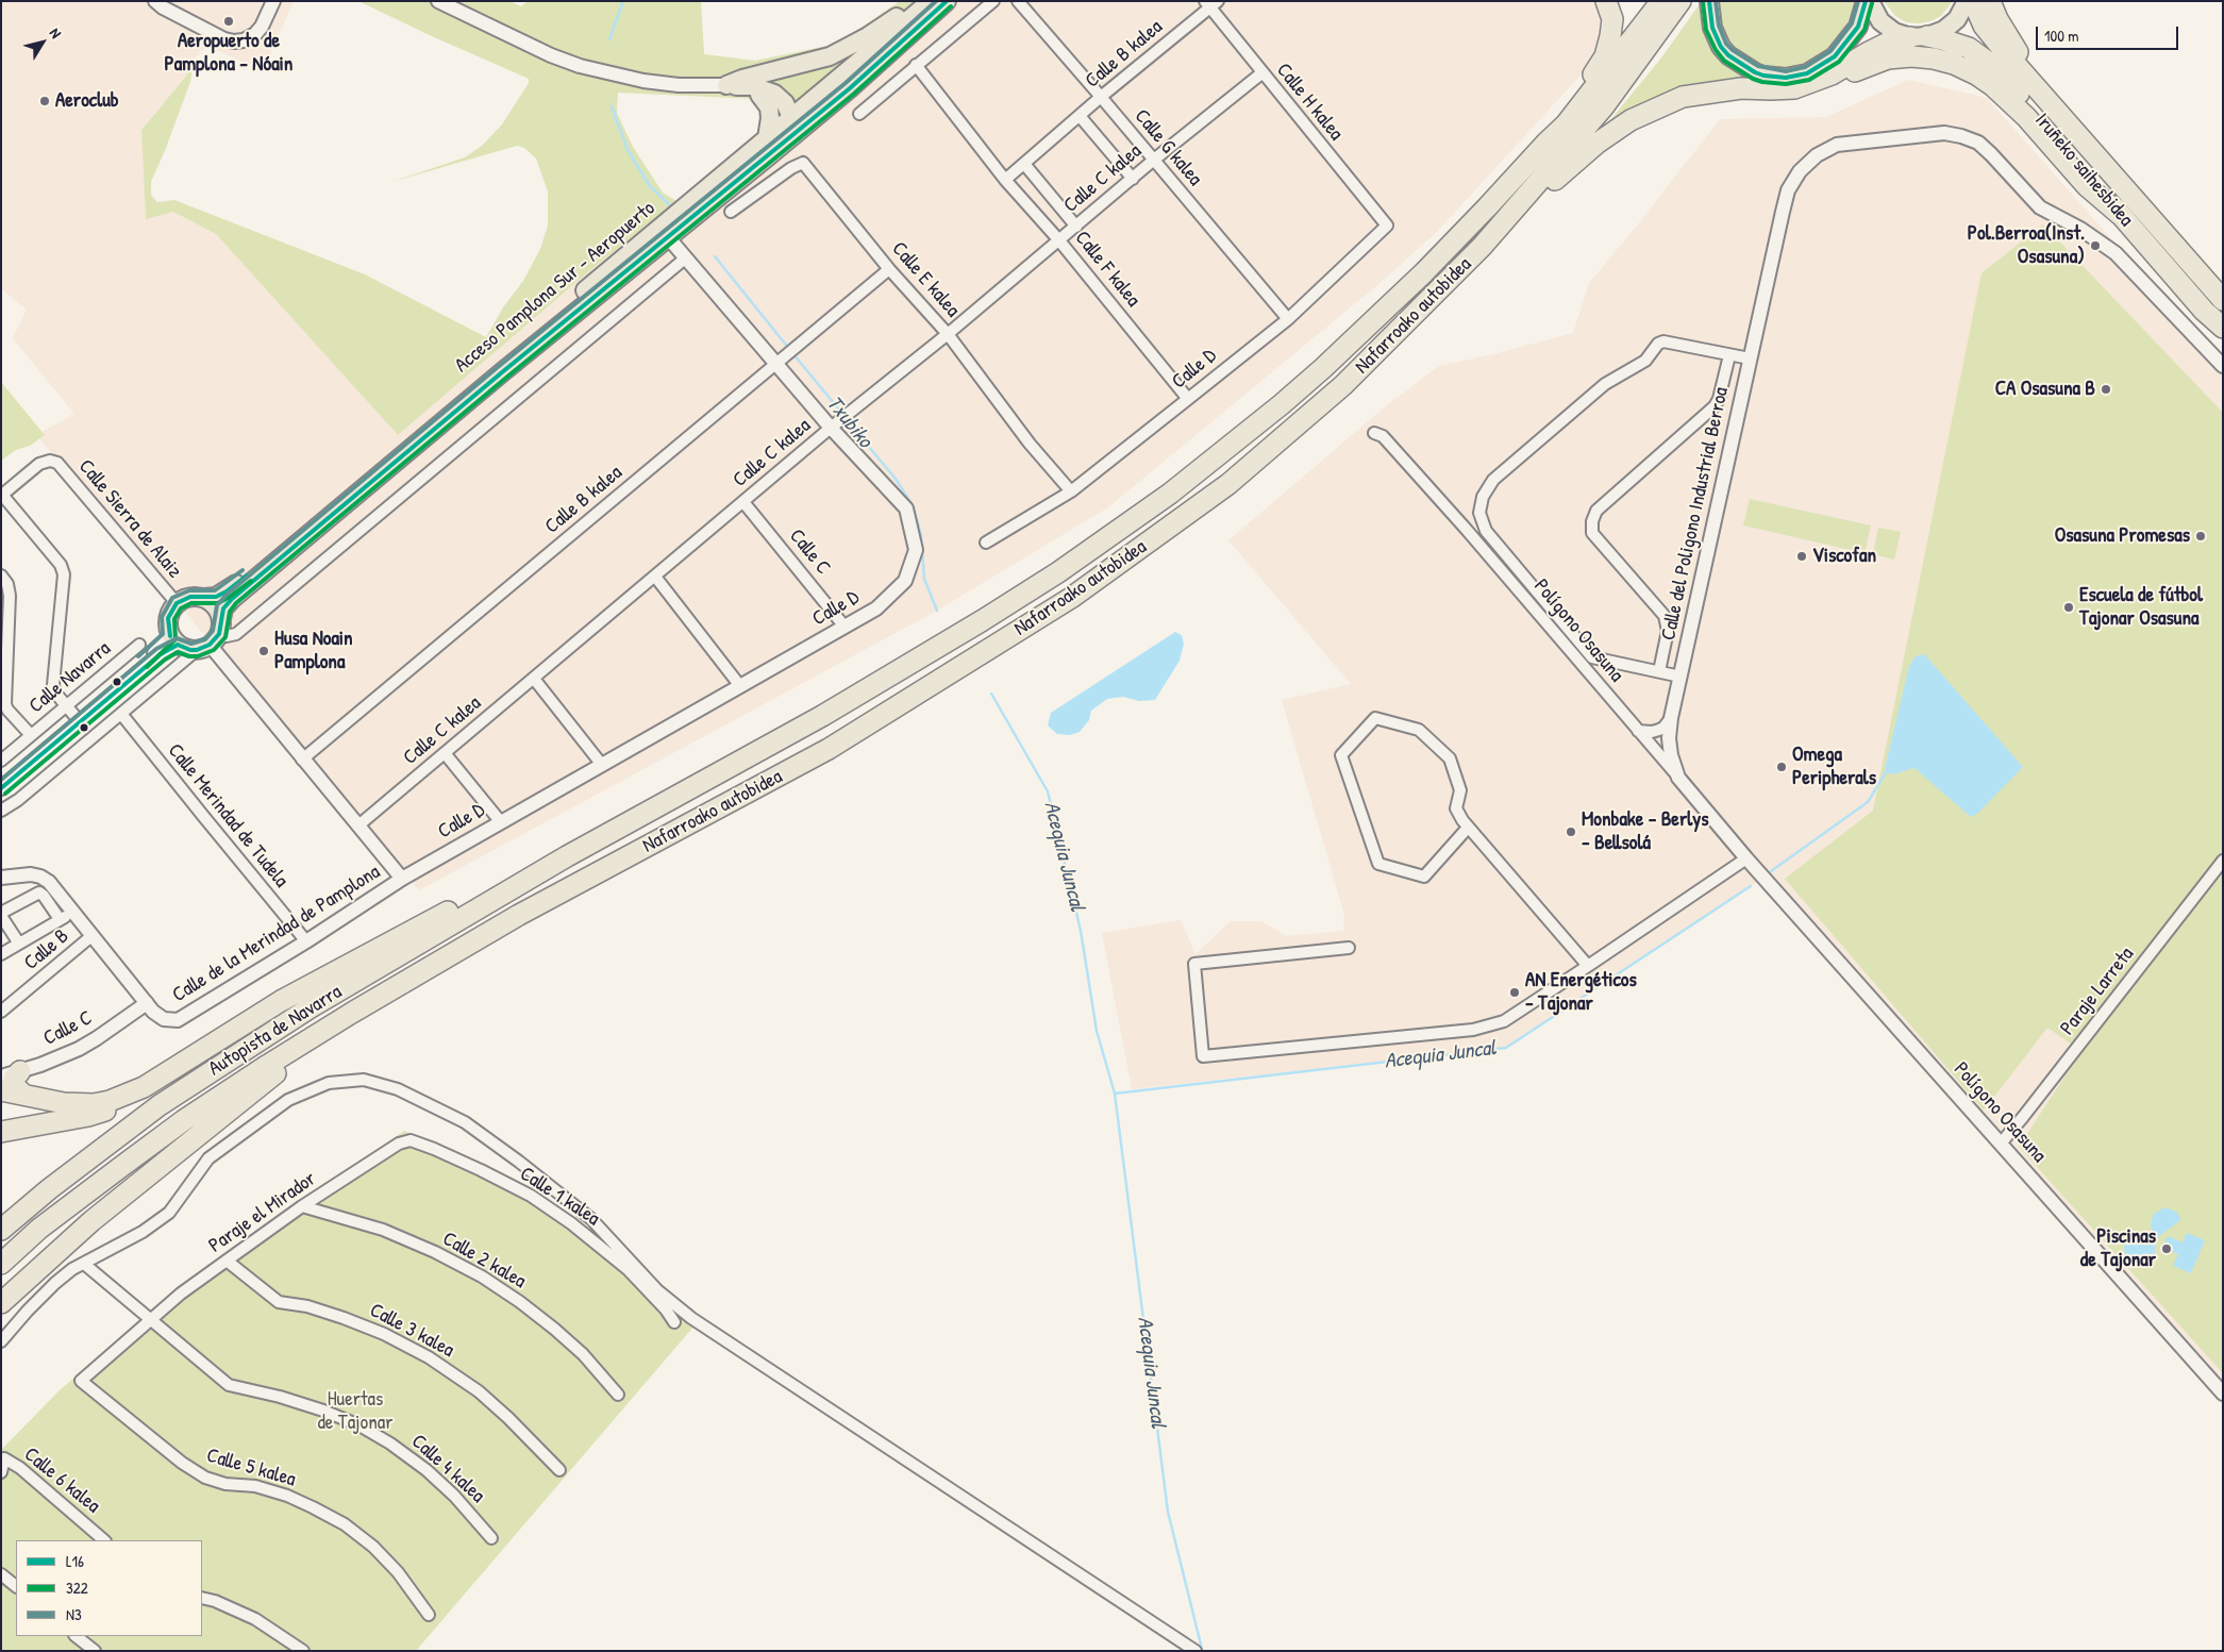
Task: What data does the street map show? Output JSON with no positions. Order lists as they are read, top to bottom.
{
  "streets": {
    "highway": [
      "Iruñeko saihesbidea",
      "Acceso Pamplona Sur - Aeropuerto",
      "Nafarroako autobidea",
      "Autopista de Navarra"
    ],
    "street": [
      "Calle B kalea",
      "Calle H kalea",
      "Calle G kalea",
      "Calle C kalea",
      "Calle F kalea",
      "Calle E kalea",
      "Calle D",
      "Calle del Poligono Industrial Berroa",
      "Calle Sierra de Alaiz",
      "Calle C",
      "Polígono Osasuna",
      "Calle Navarra",
      "Calle Merindad de Tudela",
      "Calle de la Merindad de Pamplona",
      "Calle B",
      "Paraje Larreta",
      "Calle 1 kalea",
      "Paraje el Mirador",
      "Calle 2 kalea",
      "Calle 3 kalea",
      "Calle 5 kalea",
      "Calle 4 kalea",
      "Calle 6 kalea"
    ]
  },
  "crossings": [
    ["Calle B kalea", "Calle H kalea"],
    ["Calle B kalea", "Calle G kalea"],
    ["Calle B kalea", "Calle C kalea"],
    ["Calle B kalea", "Calle F kalea"],
    ["Calle B kalea", "Calle E kalea"],
    ["Calle B kalea", "Calle D"],
    ["Calle B kalea", "Calle de la Merindad de Pamplona"],
    ["Calle H kalea", "Calle C kalea"],
    ["Calle H kalea", "Calle D"],
    ["Calle G kalea", "Calle C kalea"],
    ["Calle G kalea", "Calle D"],
    ["Calle C kalea", "Calle F kalea"],
    ["Calle C kalea", "Calle E kalea"],
    ["Calle C kalea", "Calle D"],
    ["Calle C kalea", "Calle C"],
    ["Calle C kalea", "Calle de la Merindad de Pamplona"],
    ["Calle F kalea", "Calle D"],
    ["Calle E kalea", "Calle D"],
    ["Acceso Pamplona Sur - Aeropuerto", "Calle D"],
    ["Acceso Pamplona Sur - Aeropuerto", "Calle Sierra de Alaiz"],
    ["Acceso Pamplona Sur - Aeropuerto", "Calle de la Merindad de Pamplona"],
    ["Nafarroako autobidea", "Autopista de Navarra"],
    ["Calle D", "Calle C"],
    ["Calle D", "Calle de la Merindad de Pamplona"],
    ["Calle del Poligono Industrial Berroa", "Polígono Osasuna"],
    ["Calle Sierra de Alaiz", "Calle de la Merindad de Pamplona"],
    ["Calle C", "Calle de la Merindad de Pamplona"],
    ["Polígono Osasuna", "Paraje Larreta"],
    ["Calle Merindad de Tudela", "Calle de la Merindad de Pamplona"],
    ["Calle de la Merindad de Pamplona", "Calle B"],
    ["Calle 1 kalea", "Paraje el Mirador"],
    ["Paraje el Mirador", "Calle 2 kalea"],
    ["Paraje el Mirador", "Calle 3 kalea"],
    ["Paraje el Mirador", "Calle 5 kalea"],
    ["Paraje el Mirador", "Calle 4 kalea"]
  ],
  "water": ["Txubiko", "Acequia Juncal"],
  "parks": ["Huertas de Tajonar"],
  "places": [
    "Aeropuerto de Pamplona - Nóain",
    "Aeroclub",
    "Pol.Berroa(Inst. Osasuna)",
    "CA Osasuna B",
    "Osasuna Promesas",
    "Viscofan",
    "Escuela de fútbol Tajonar Osasuna",
    "Husa Noain Pamplona",
    "Omega Peripherals",
    "Monbake - Berlys - Bellsolá",
    "AN Energéticos - Tajonar",
    "Piscinas de Tajonar"
  ],
  "lines": ["transit line L16", "transit line N3", "transit line 322"],
  "legend": ["L16", "322", "N3"],
  "scale_bar": "100 m",
  "north": "top right"
}
